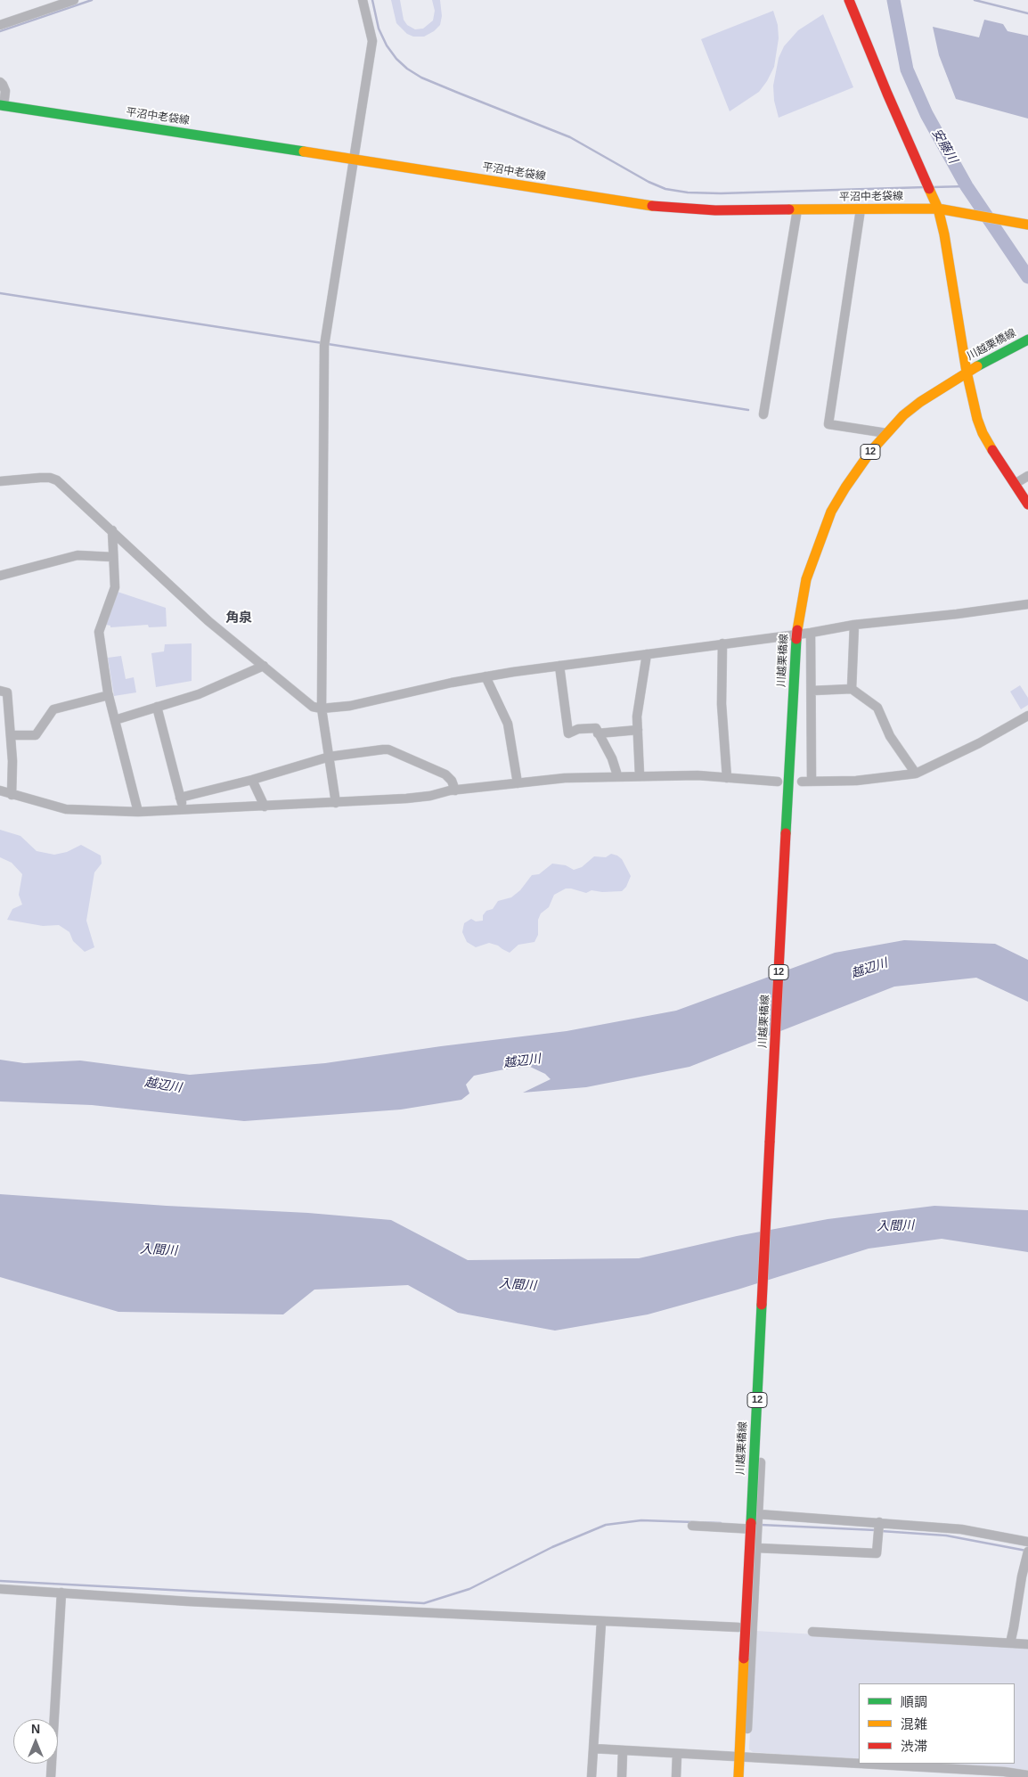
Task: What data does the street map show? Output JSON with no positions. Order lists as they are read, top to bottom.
{
  "streets": {
    "main road": ["平沼中老袋線", "川越栗橋線", "12"]
  },
  "districts": ["角泉"],
  "water": ["安藤川", "越辺川", "入間川"],
  "legend": ["順調", "混雑", "渋滞"],
  "north": "top"
}
